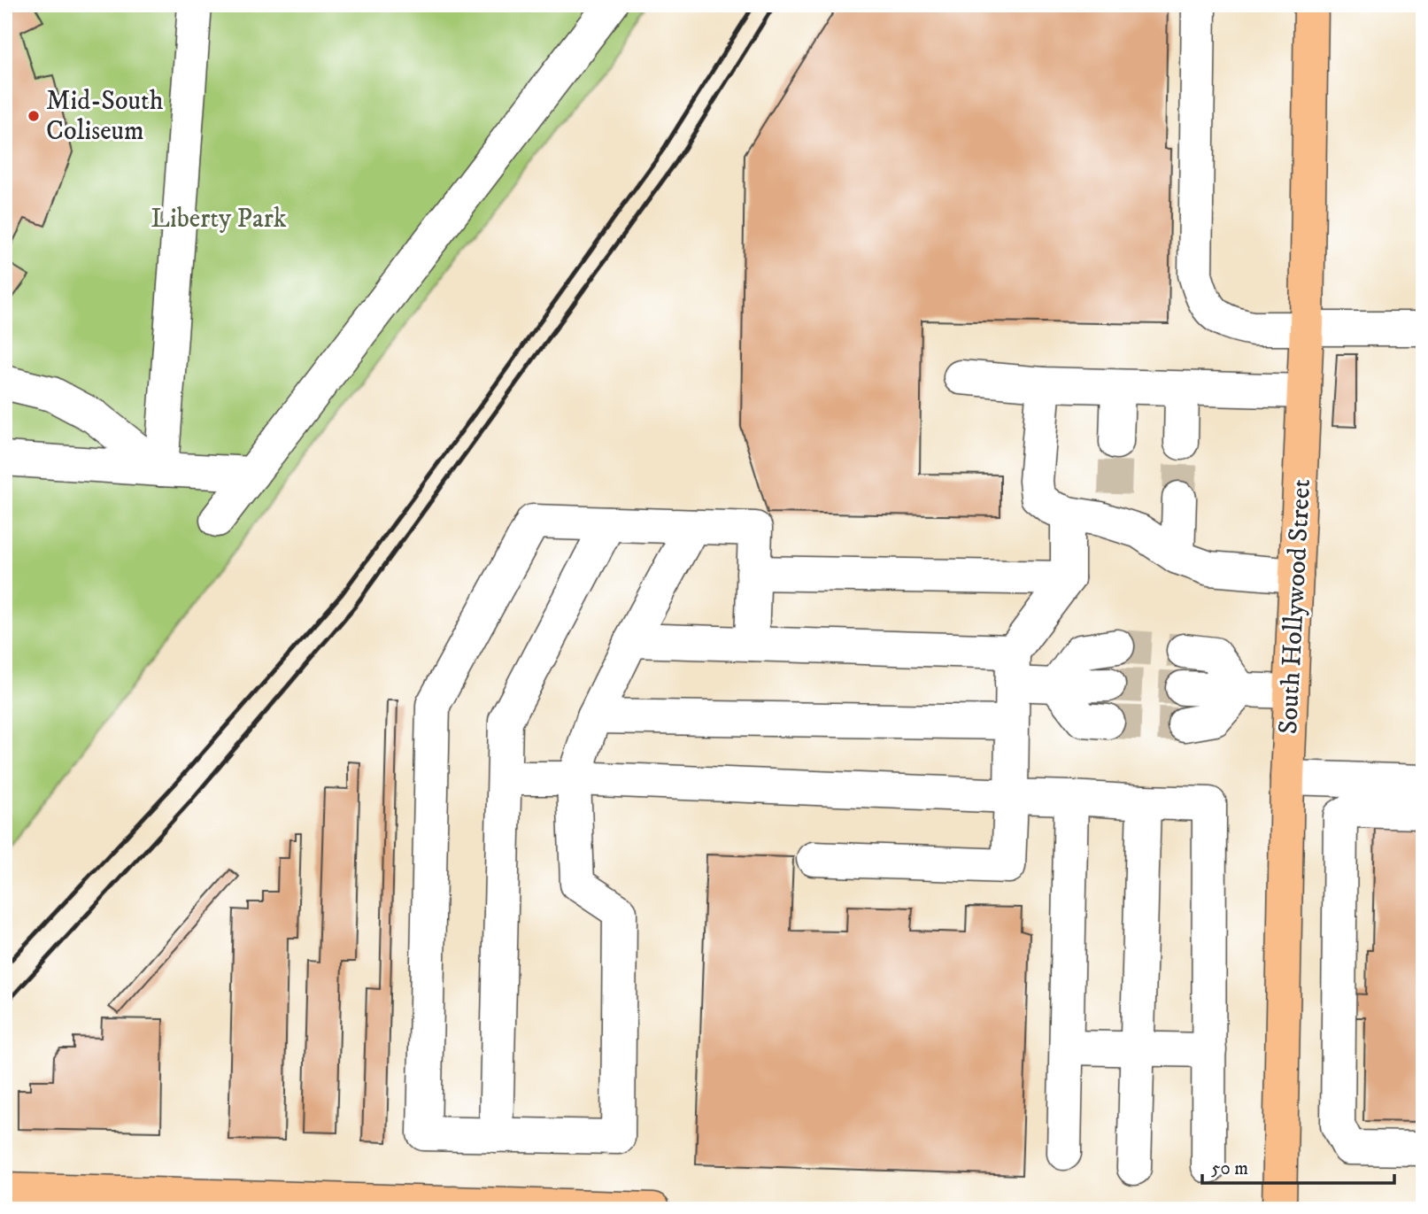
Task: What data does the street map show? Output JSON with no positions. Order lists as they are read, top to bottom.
{
  "streets": {
    "main road": ["South Hollywood Street"]
  },
  "parks": ["Liberty Park"],
  "places": ["Mid-South Coliseum"],
  "scale_bar": "50 m"
}
